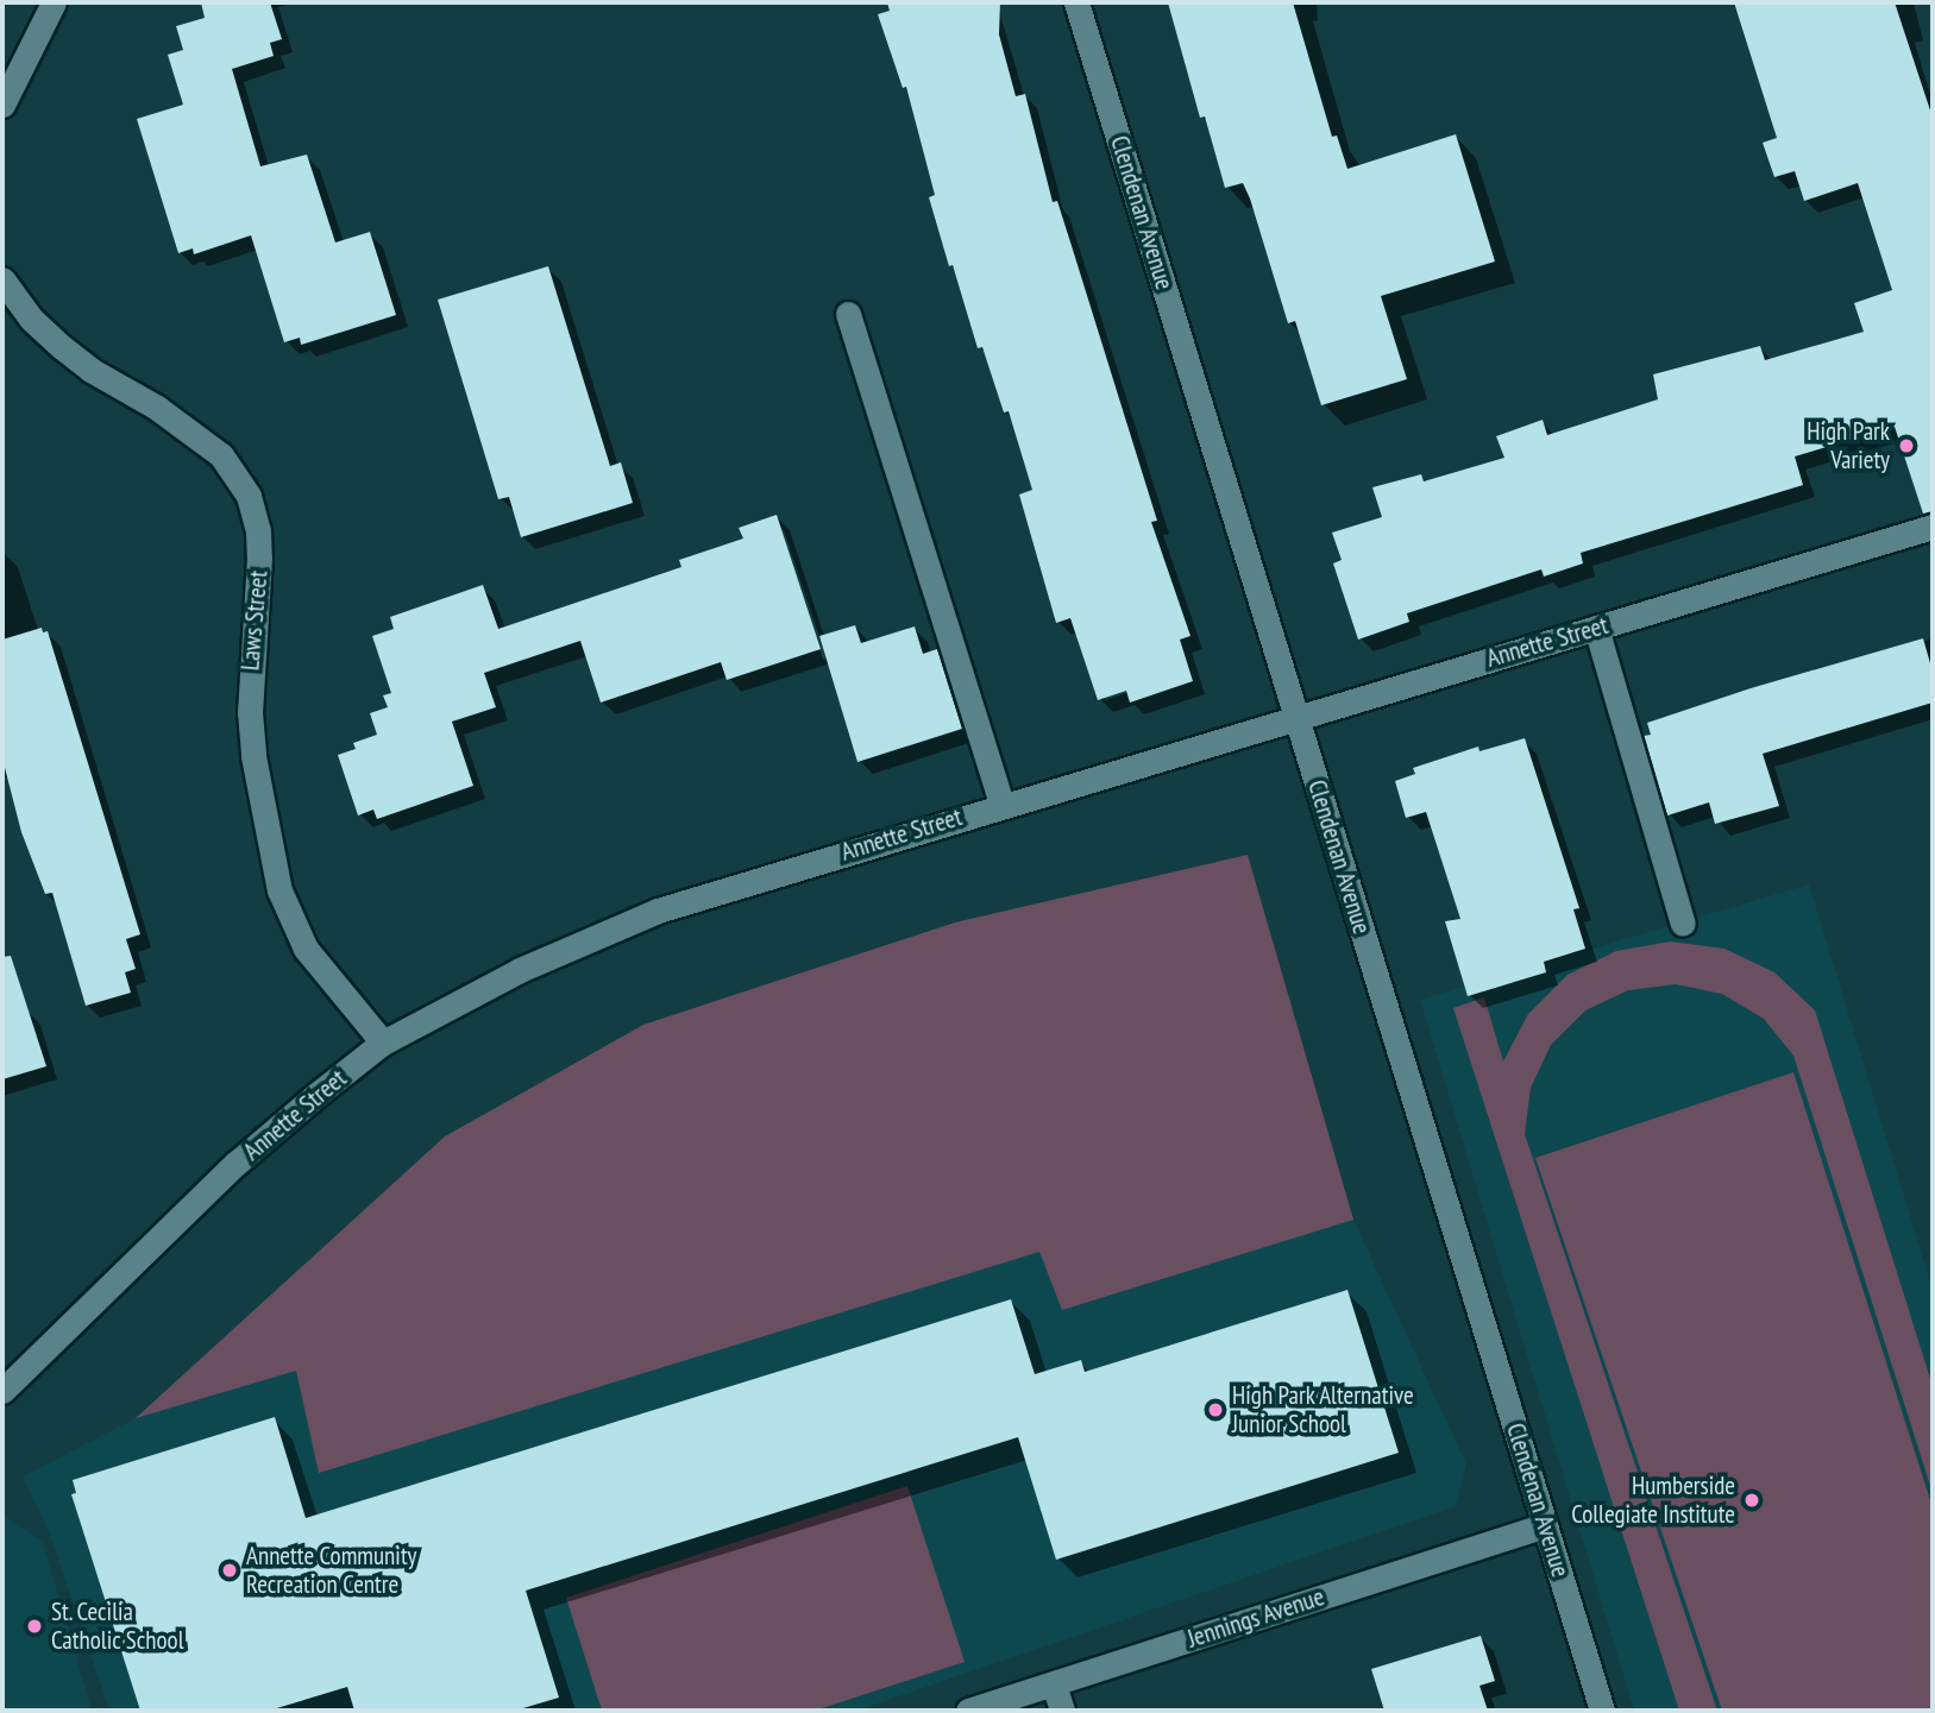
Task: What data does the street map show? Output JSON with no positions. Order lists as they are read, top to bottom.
{
  "streets": {
    "street": [
      "Clendenan Avenue",
      "Laws Street",
      "Annette Street",
      "Jennings Avenue"
    ]
  },
  "crossings": [
    ["Clendenan Avenue", "Annette Street"],
    ["Clendenan Avenue", "Jennings Avenue"],
    ["Laws Street", "Annette Street"]
  ],
  "places": [
    "High Park Variety",
    "High Park Alternative Junior School",
    "Humberside Collegiate Institute",
    "Annette Community Recreation Centre",
    "St. Cecilia Catholic School"
  ]
}
